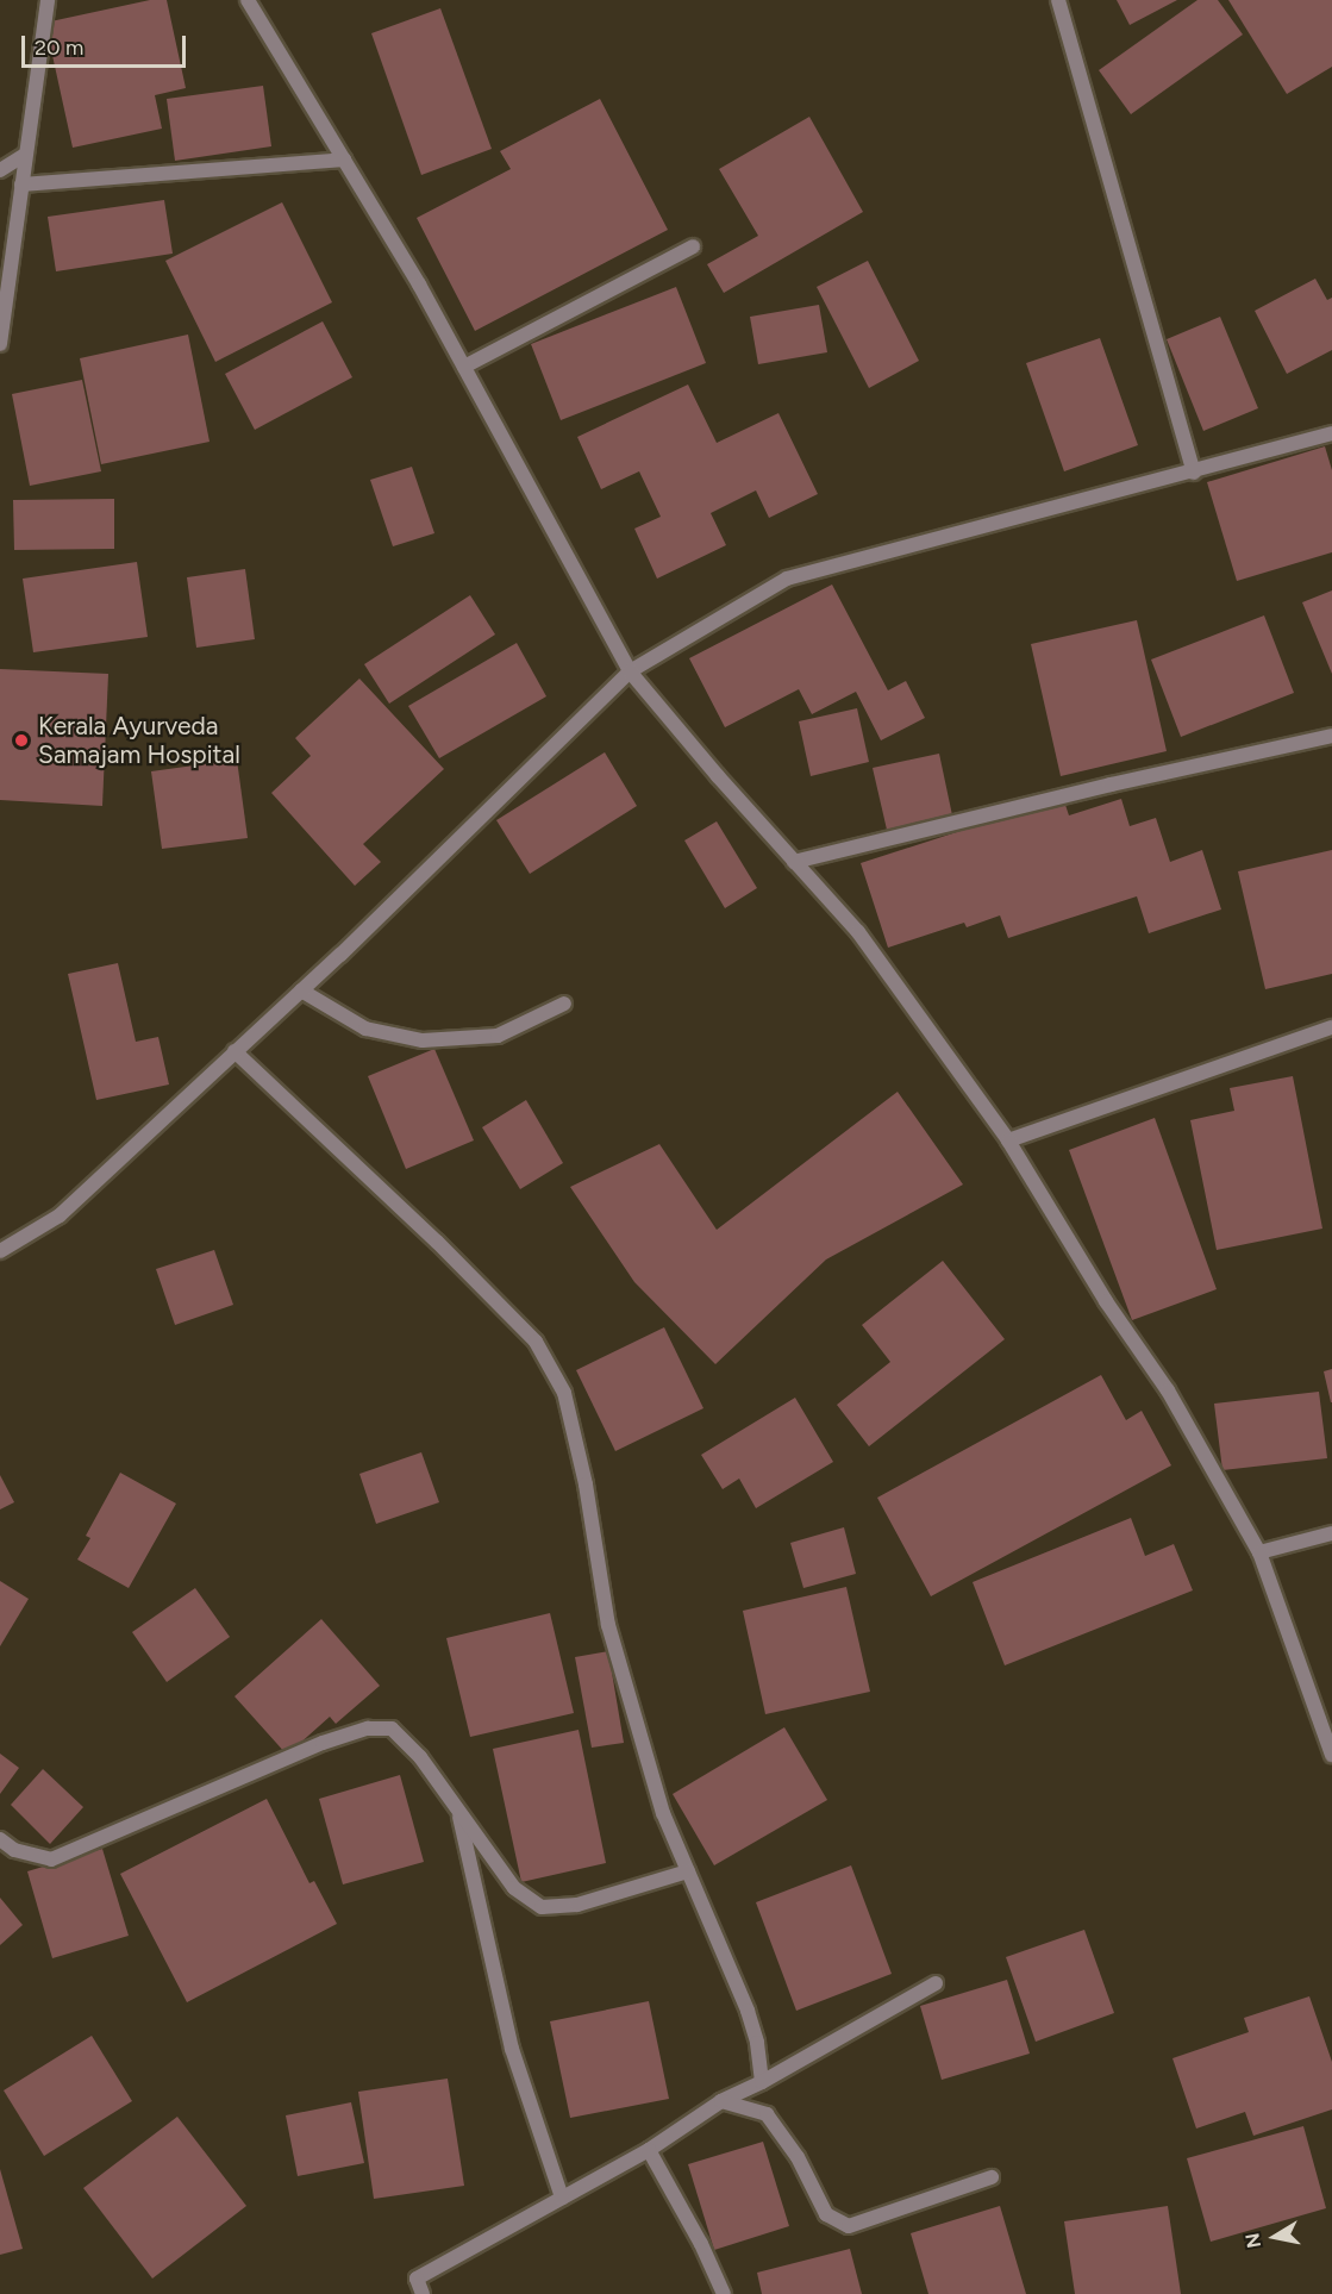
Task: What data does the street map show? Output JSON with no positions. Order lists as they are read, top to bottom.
{
  "places": ["Kerala Ayurveda Samajam Hospital"],
  "scale_bar": "20 m",
  "north": "left"
}
